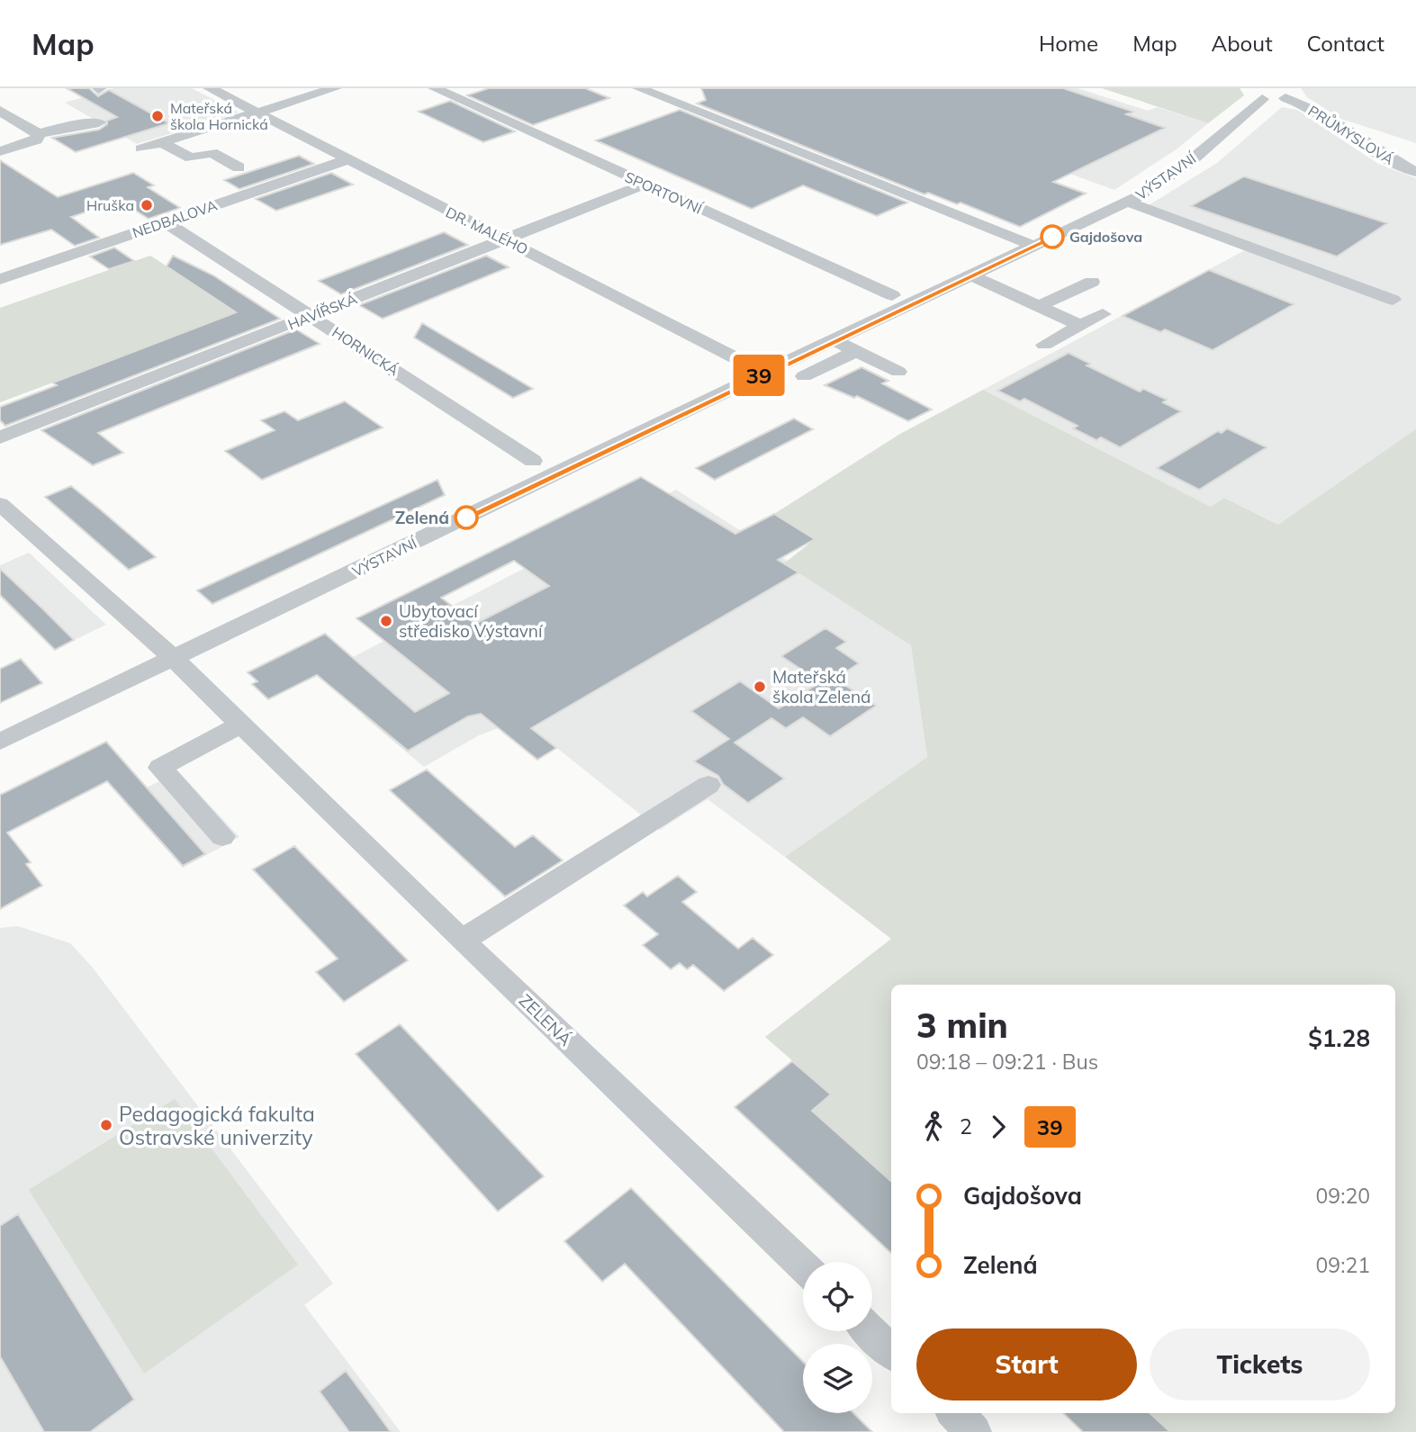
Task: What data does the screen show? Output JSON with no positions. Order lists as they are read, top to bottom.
{
  "streets": {
    "street": [
      "PRŮMYSLOVÁ",
      "VÝSTAVNÍ",
      "SPORTOVNÍ",
      "NEDBALOVA",
      "DR. MALÉHO",
      "HAVÍŘSKÁ",
      "HORNICKÁ",
      "ZELENÁ"
    ]
  },
  "crossings": [
    ["PRŮMYSLOVÁ", "VÝSTAVNÍ"],
    ["VÝSTAVNÍ", "DR. MALÉHO"],
    ["VÝSTAVNÍ", "ZELENÁ"],
    ["SPORTOVNÍ", "HAVÍŘSKÁ"],
    ["NEDBALOVA", "DR. MALÉHO"],
    ["NEDBALOVA", "HORNICKÁ"],
    ["DR. MALÉHO", "HAVÍŘSKÁ"],
    ["HAVÍŘSKÁ", "HORNICKÁ"]
  ],
  "places": [
    "Mateřská škola Hornická",
    "Hruška",
    "Gajdošova",
    "Zelená",
    "Ubytovací středisko Výstavní",
    "Mateřská škola Zelená",
    "Pedagogická fakulta Ostravské univerzity"
  ],
  "lines": ["bus line 39"],
  "page": {
    "header": "Map",
    "nav": [
      "Home",
      "Map",
      "About",
      "Contact"
    ],
    "on_map": "39",
    "heading": ["3 min", "09:18 – 09:21 · Bus", "$1.28"],
    "legs": ["2", "39"],
    "list": [
      {
        "name": "Gajdošova",
        "value": "09:20"
      },
      {
        "name": "Zelená",
        "value": "09:21"
      }
    ],
    "buttons": ["Start", "Tickets"]
  }
}
